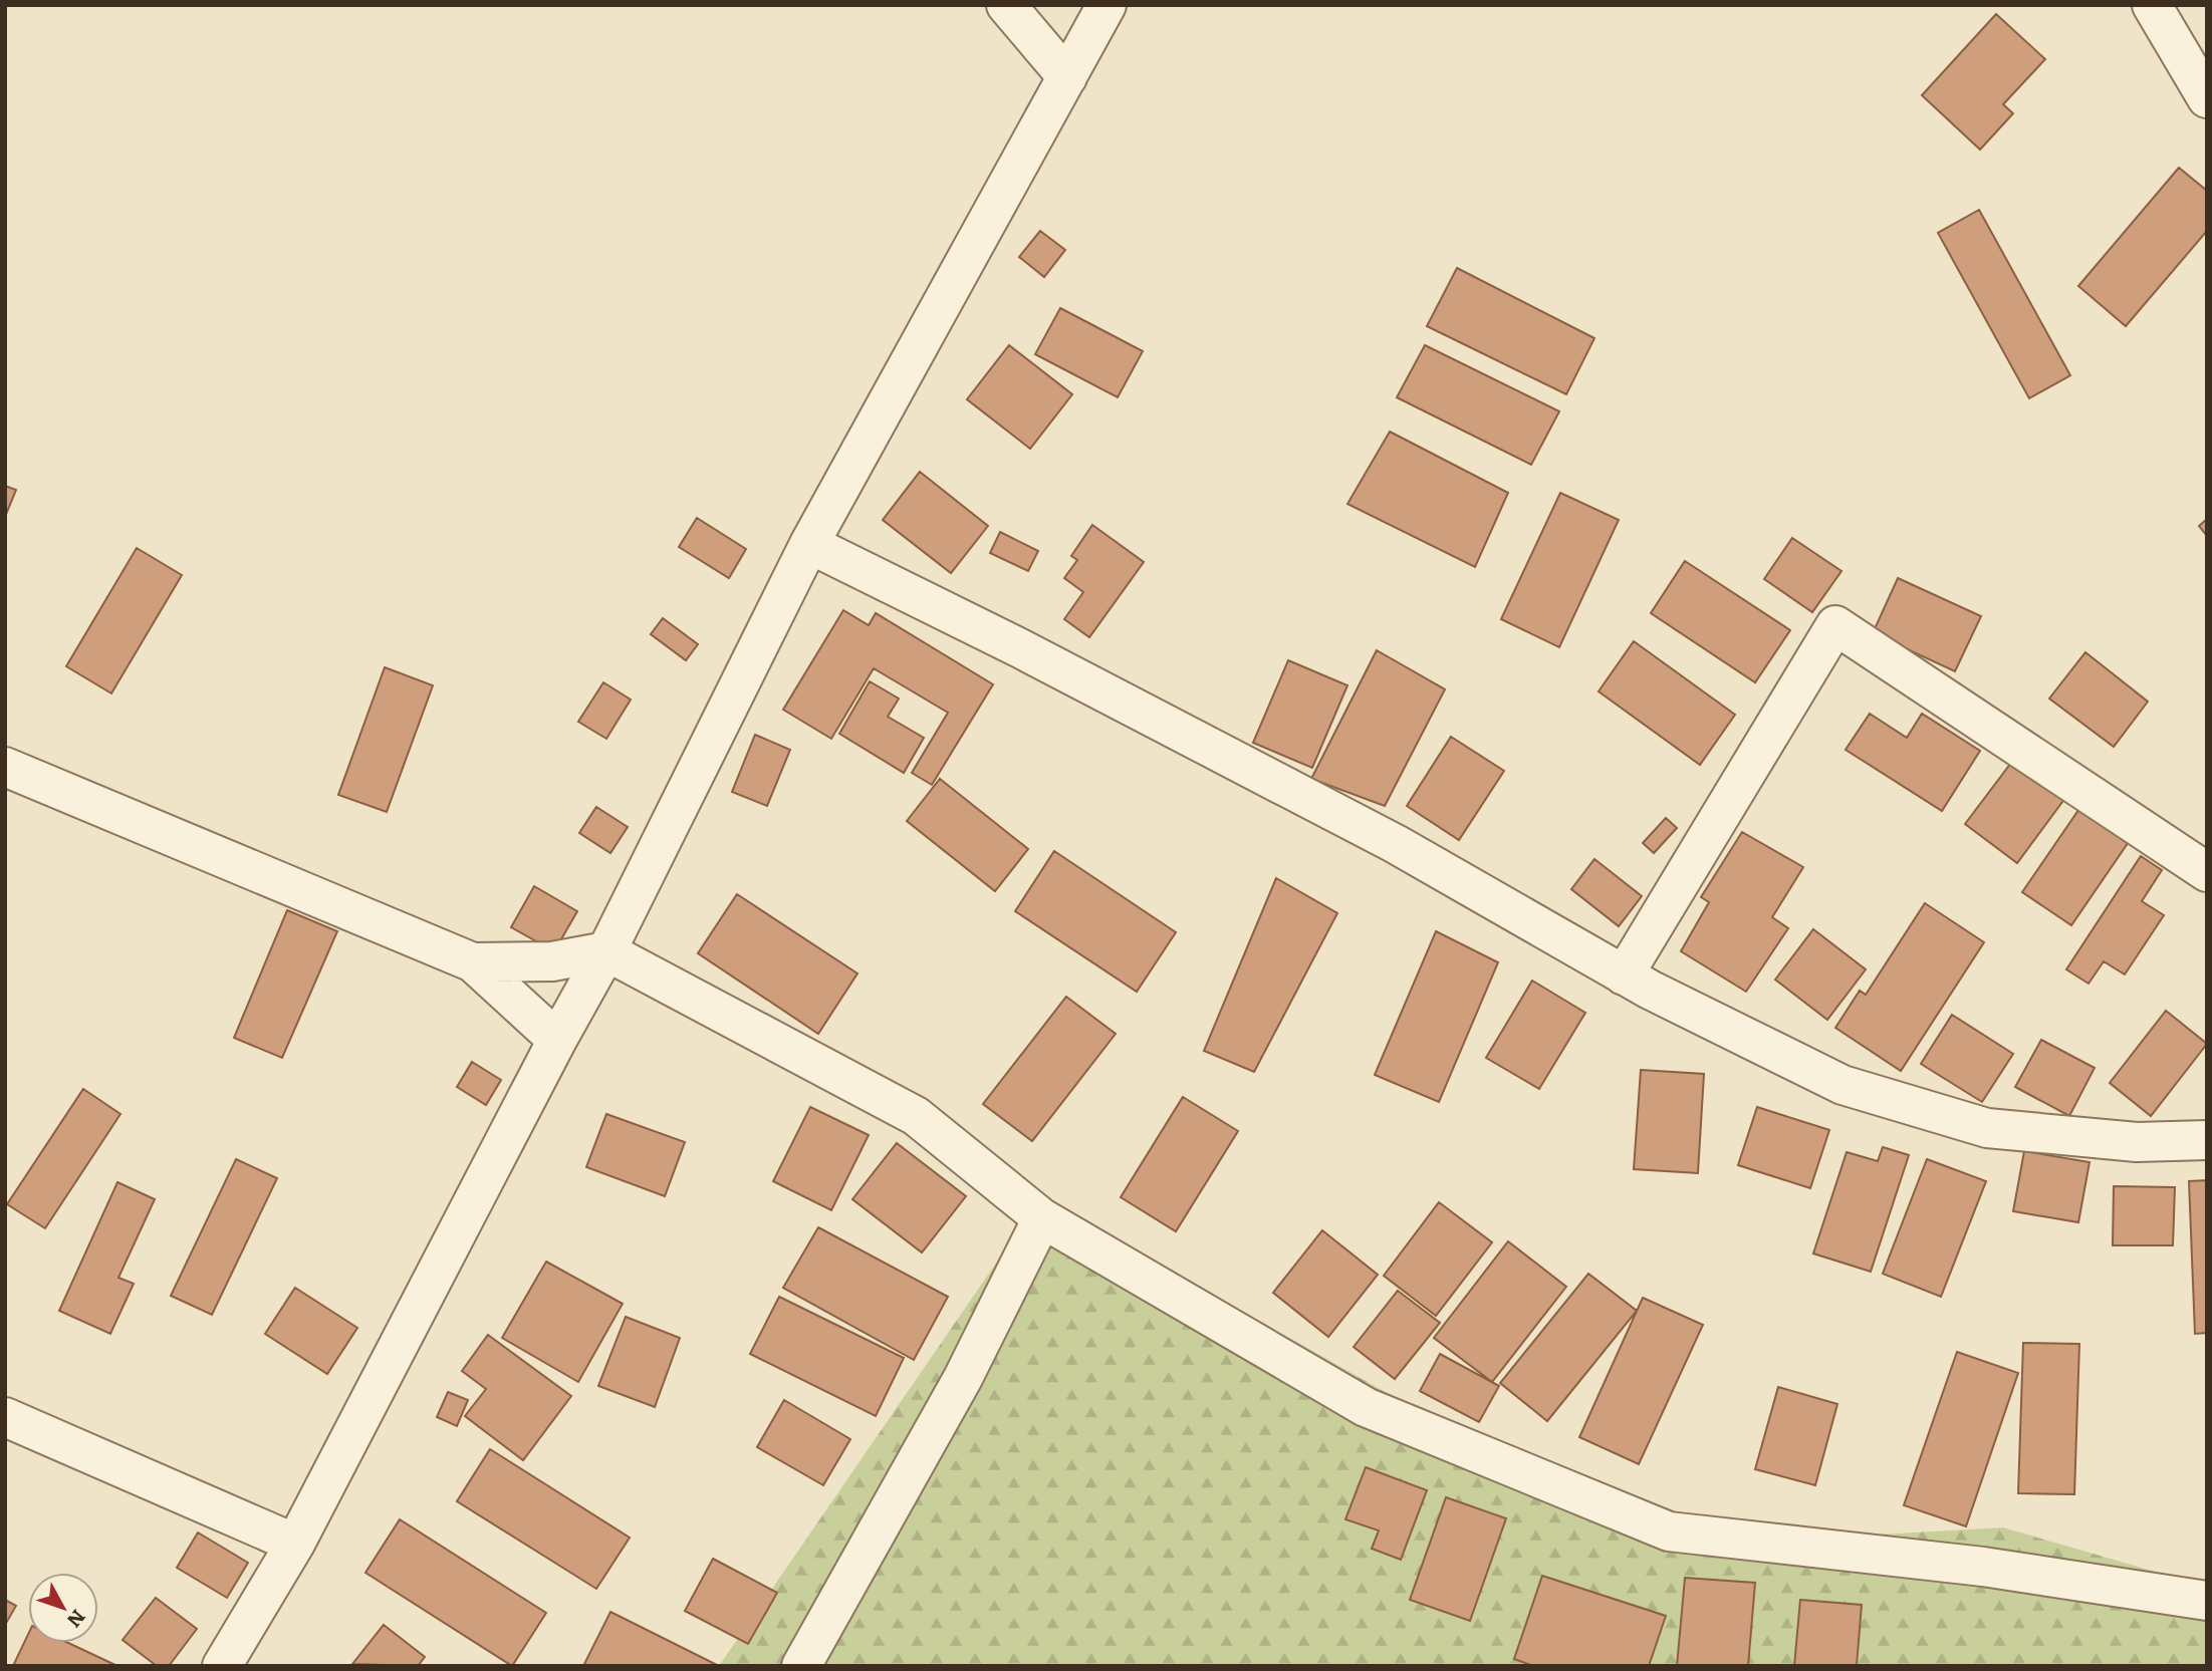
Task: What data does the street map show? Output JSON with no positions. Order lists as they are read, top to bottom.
{
  "north": "bottom right"
}
